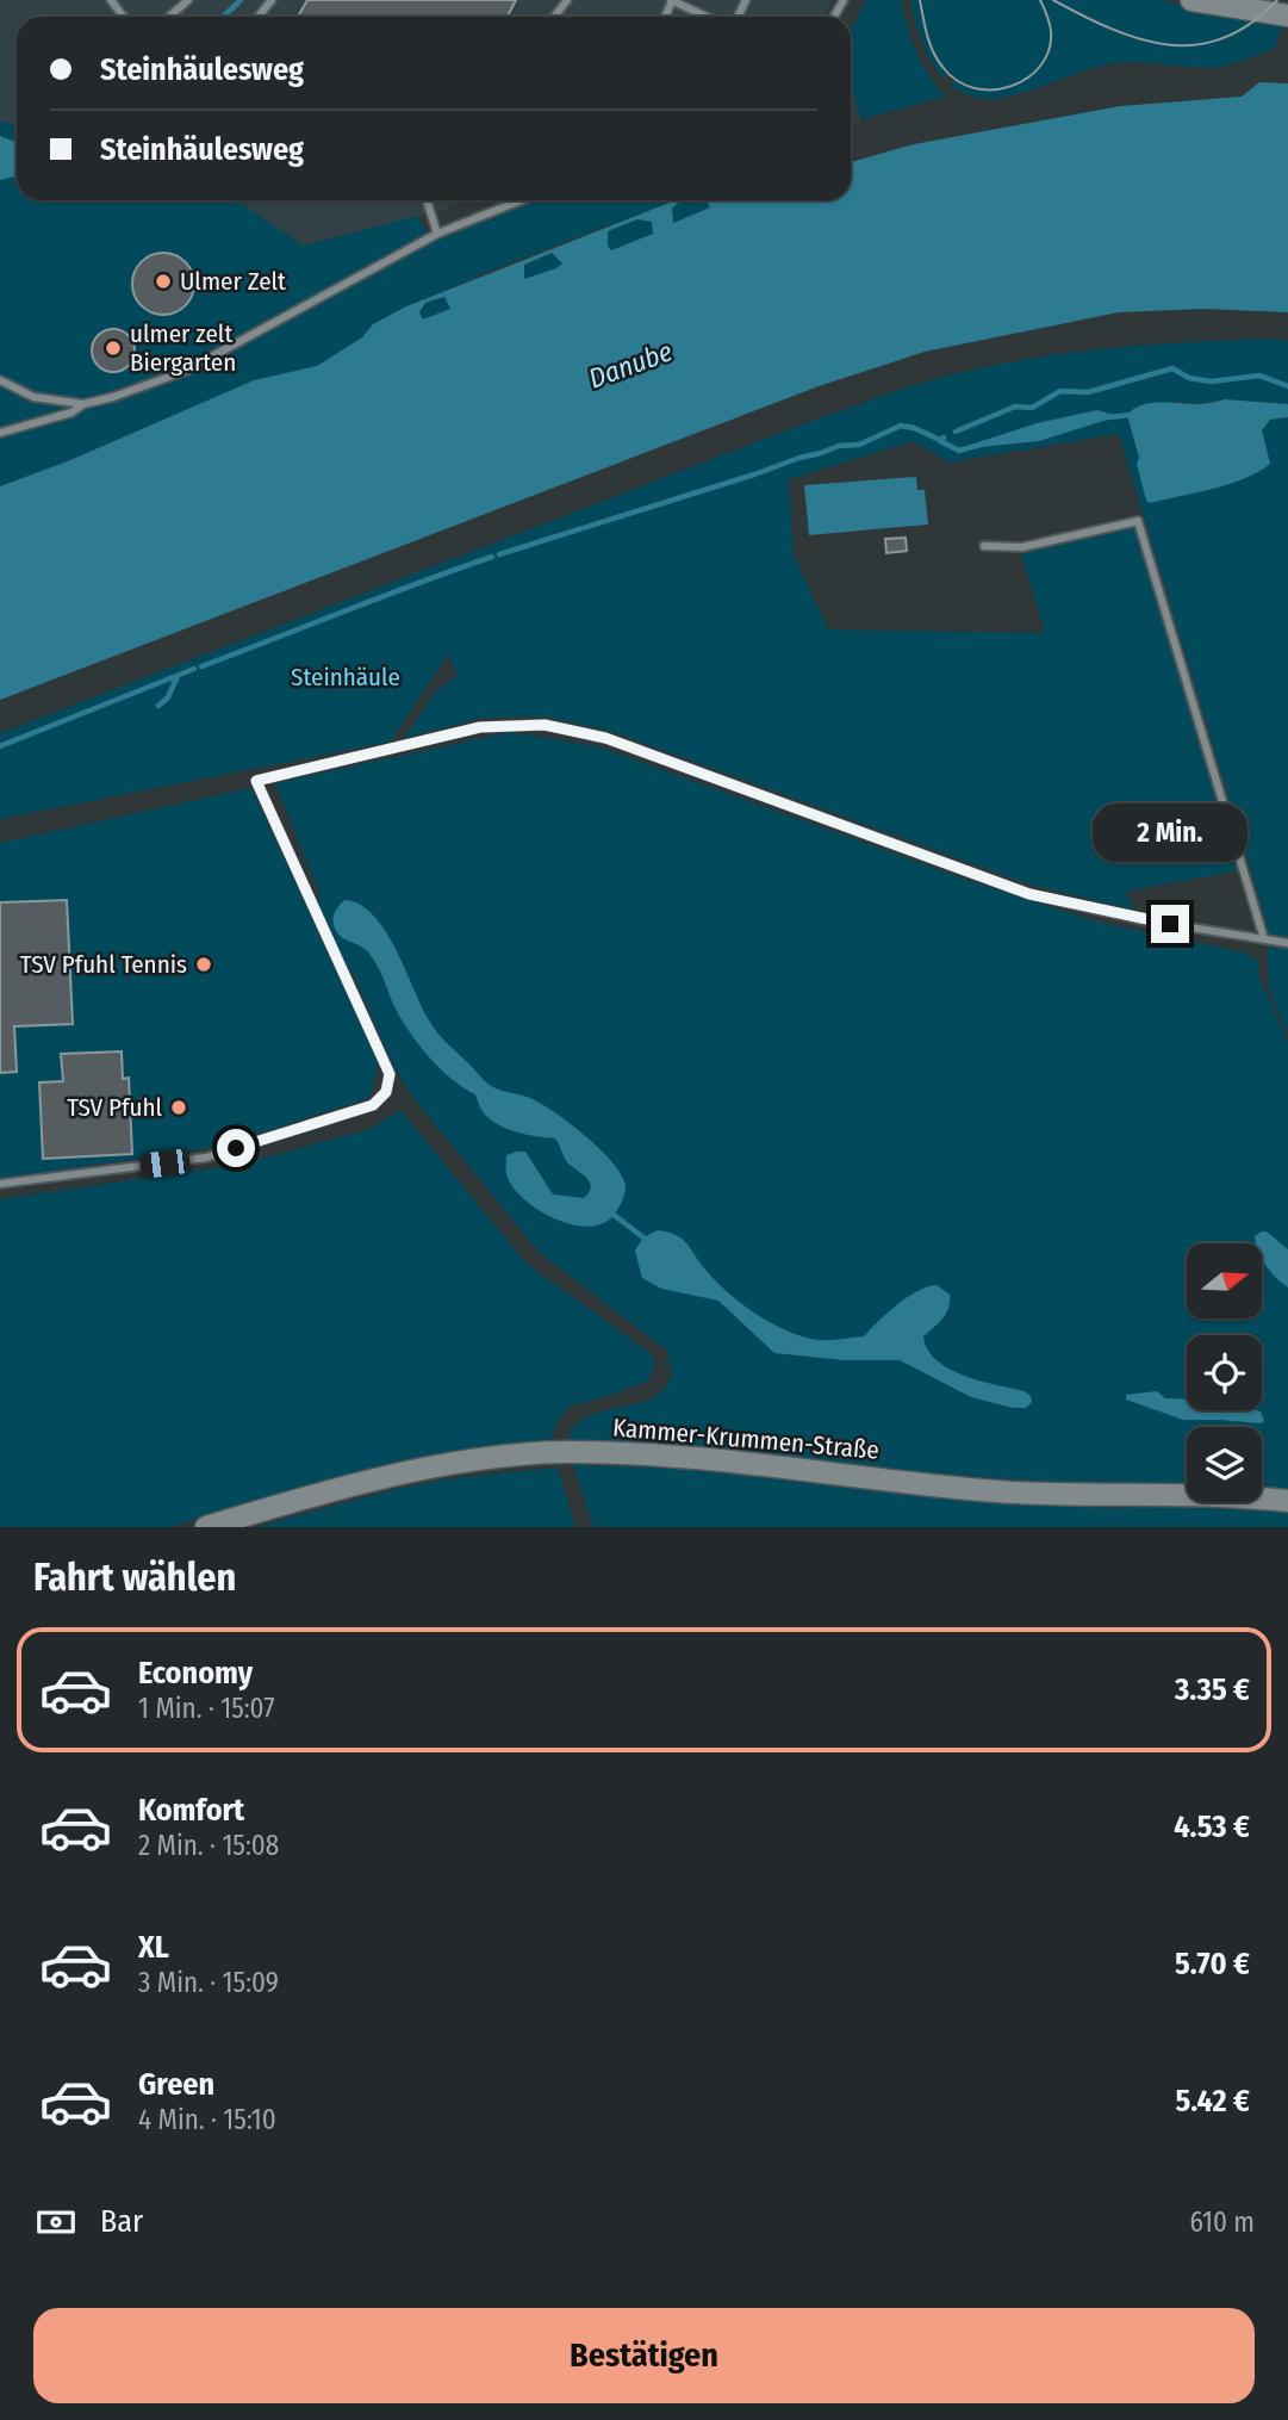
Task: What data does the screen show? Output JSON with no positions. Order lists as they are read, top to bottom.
{
  "streets": {
    "street": ["Kammer-Krummen-Straße"]
  },
  "water": ["Danube"],
  "parks": ["Steinhäule"],
  "places": [
    "Ulmer Zelt",
    "ulmer zelt Biergarten",
    "TSV Pfuhl Tennis",
    "TSV Pfuhl"
  ],
  "north": "right",
  "page": {
    "banner": ["Steinhäulesweg", "Steinhäulesweg"],
    "bubble": "2 Min.",
    "heading": "Fahrt wählen",
    "list": [
      {
        "name": "Economy",
        "note": "1 Min. · 15:07",
        "value": "3.35 €"
      },
      {
        "name": "Komfort",
        "note": "2 Min. · 15:08",
        "value": "4.53 €"
      },
      {
        "name": "XL",
        "note": "3 Min. · 15:09",
        "value": "5.70 €"
      },
      {
        "name": "Green",
        "note": "4 Min. · 15:10",
        "value": "5.42 €"
      }
    ],
    "pay": ["Bar", "610 m"],
    "buttons": "Bestätigen"
  }
}
